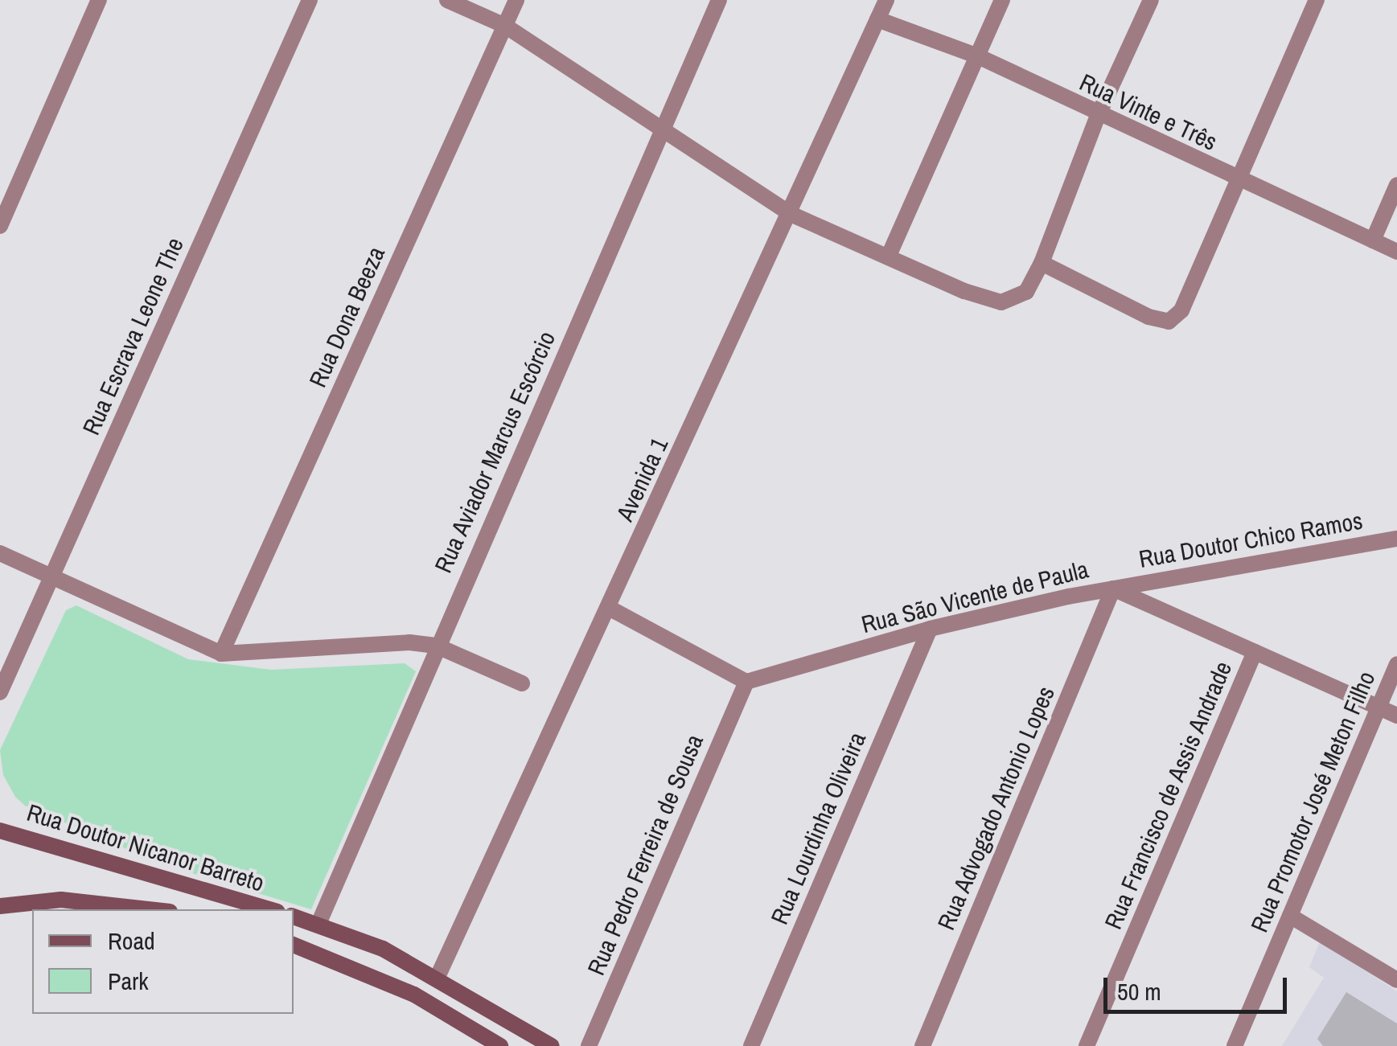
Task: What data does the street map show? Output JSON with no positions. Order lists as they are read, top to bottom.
{
  "streets": {
    "main road": ["Rua Doutor Nicanor Barreto"],
    "street": [
      "Rua Vinte e Três",
      "Rua Dona Beeza",
      "Rua Escrava Leone The",
      "Rua Aviador Marcus Escórcio",
      "Avenida 1",
      "Rua Doutor Chico Ramos",
      "Rua São Vicente de Paula",
      "Rua Francisco de Assis Andrade",
      "Rua Promotor José Meton Filho",
      "Rua Advogado Antonio Lopes",
      "Rua Lourdinha Oliveira",
      "Rua Pedro Ferreira de Sousa"
    ]
  },
  "crossings": [
    ["Rua Vinte e Três", "Avenida 1"],
    ["Rua Doutor Chico Ramos", "Rua São Vicente de Paula"],
    ["Rua Doutor Chico Ramos", "Rua Advogado Antonio Lopes"],
    ["Rua São Vicente de Paula", "Rua Francisco de Assis Andrade"],
    ["Rua São Vicente de Paula", "Rua Promotor José Meton Filho"],
    ["Rua São Vicente de Paula", "Rua Advogado Antonio Lopes"],
    ["Rua São Vicente de Paula", "Rua Lourdinha Oliveira"],
    ["Rua São Vicente de Paula", "Rua Pedro Ferreira de Sousa"]
  ],
  "legend": ["Road", "Park"],
  "scale_bar": "50 m"
}
